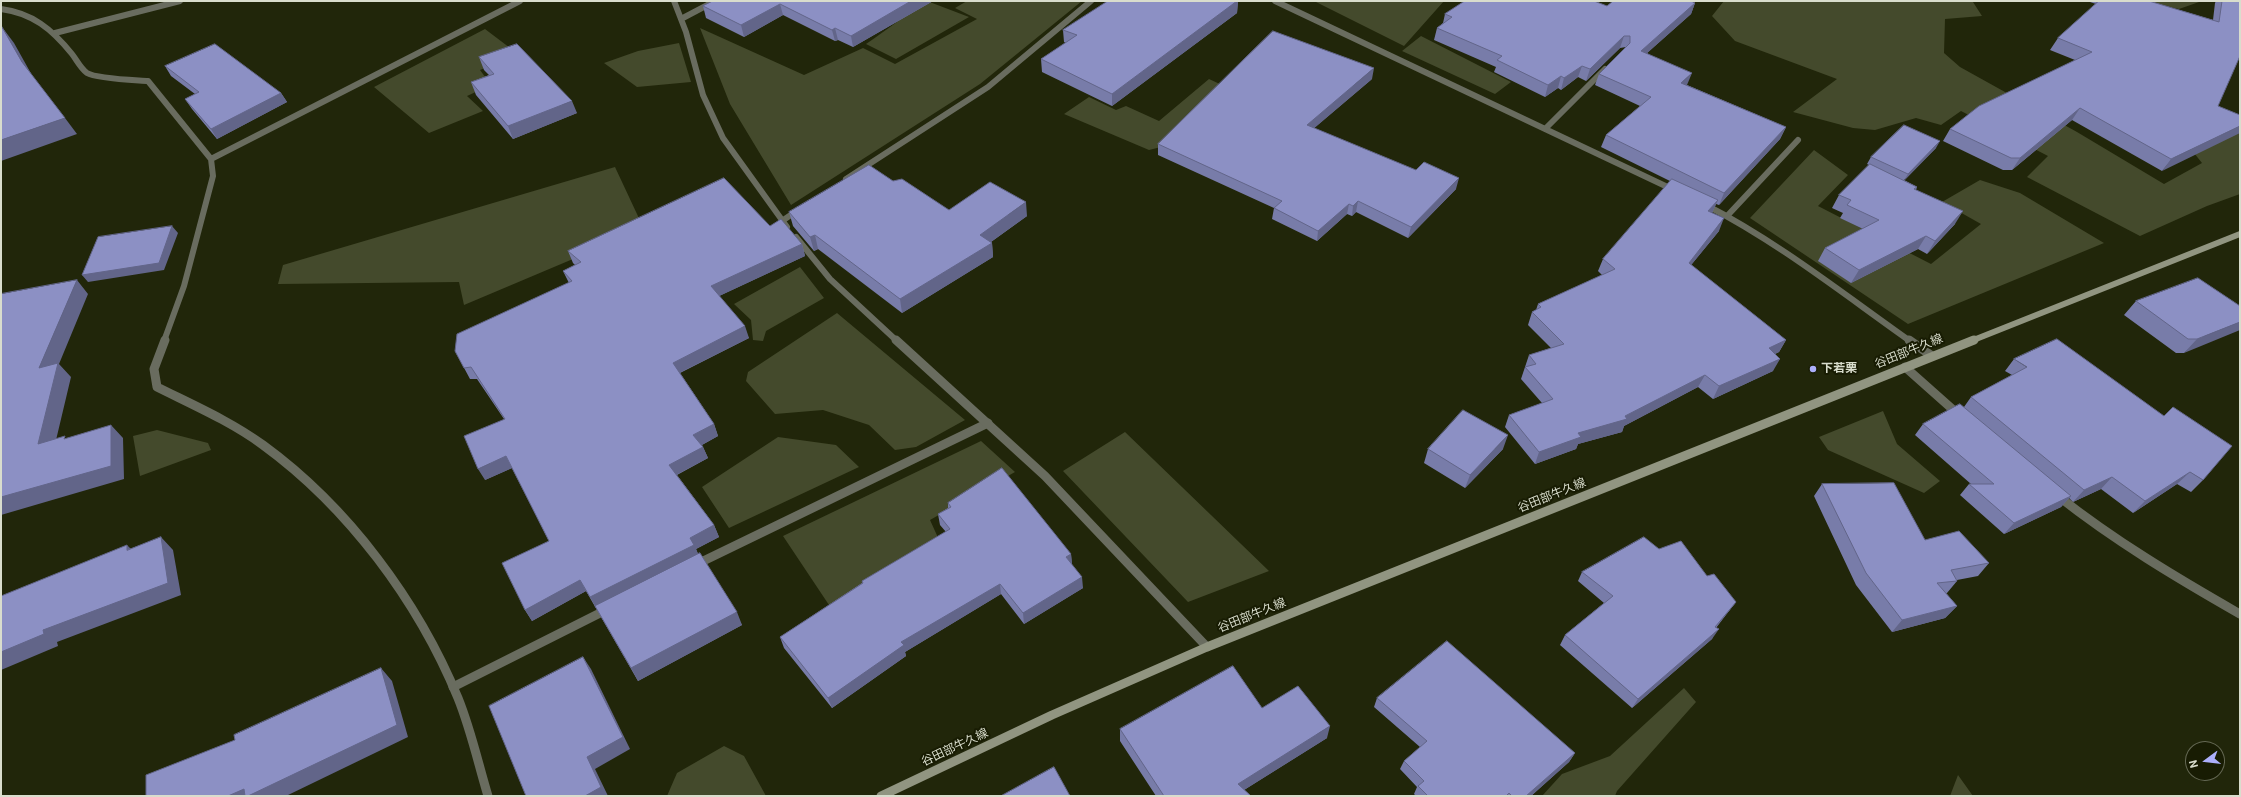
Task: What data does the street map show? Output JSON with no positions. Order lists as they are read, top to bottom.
{
  "streets": {
    "main road": ["谷田部牛久線"]
  },
  "places": ["下若栗"],
  "north": "left"
}
